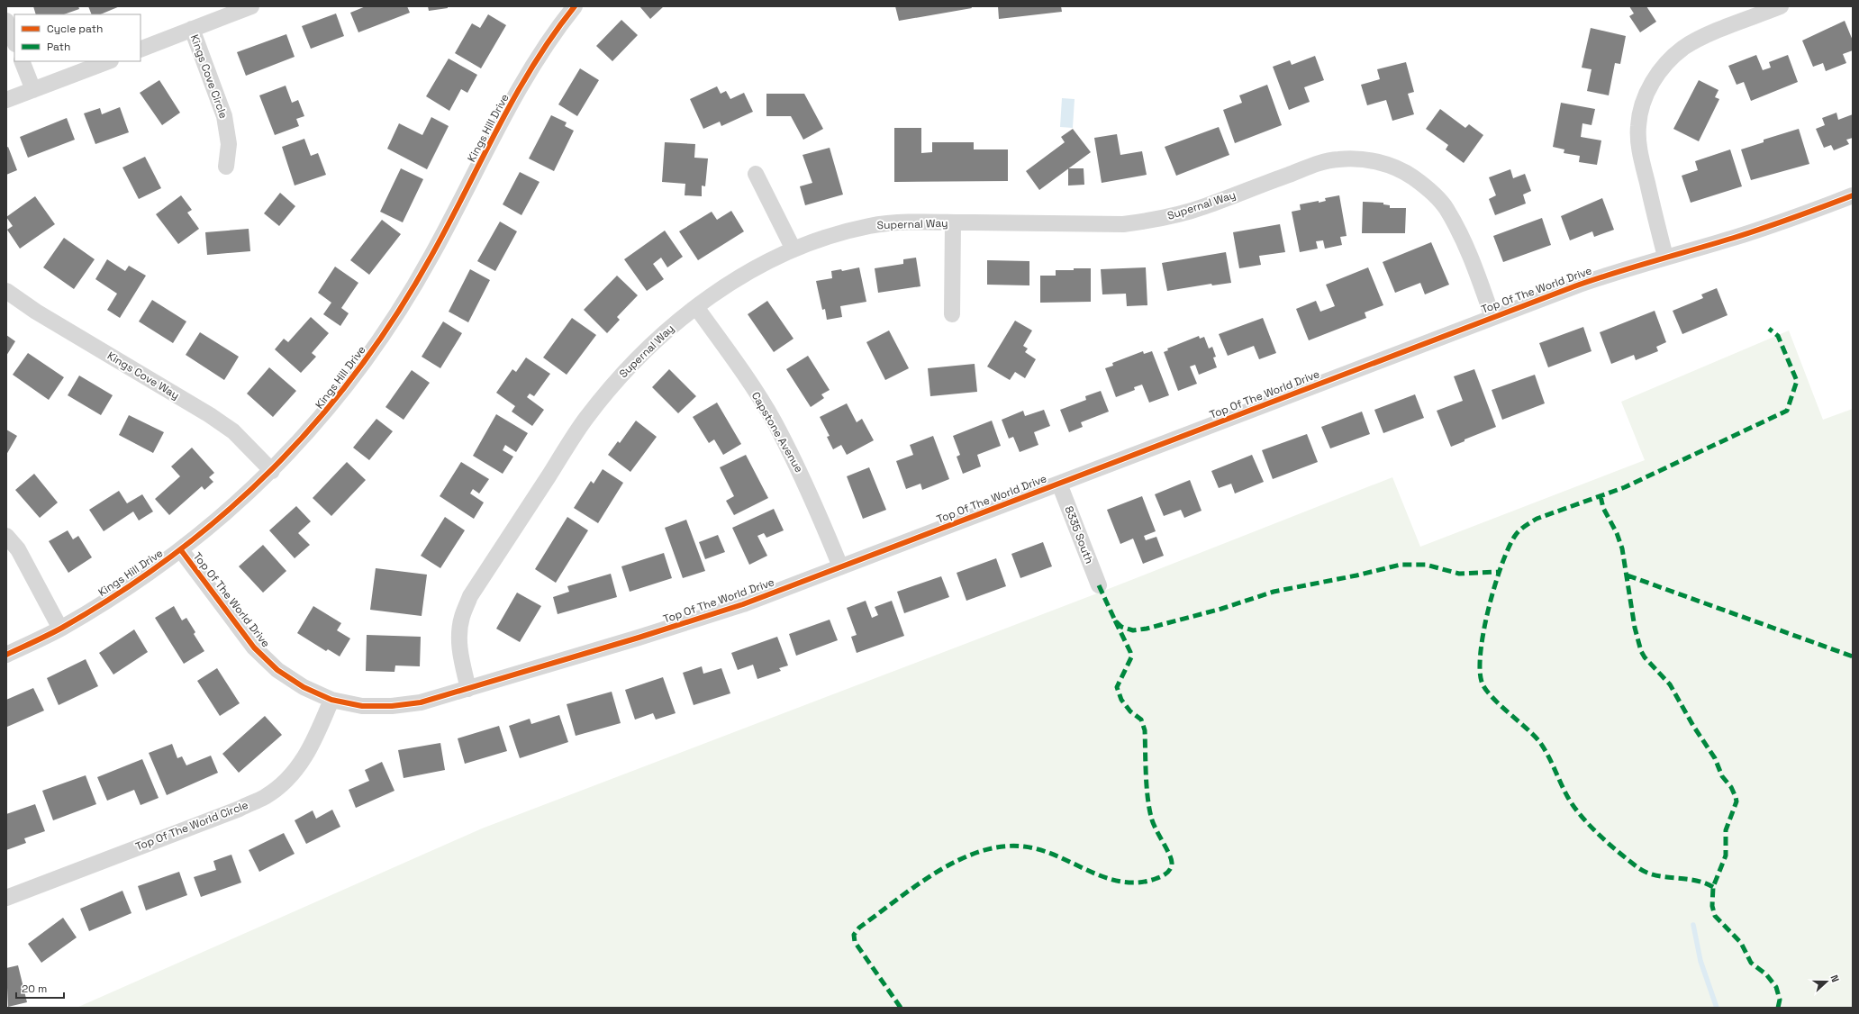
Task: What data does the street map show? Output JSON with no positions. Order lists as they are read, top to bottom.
{
  "streets": {
    "street": [
      "Kings Cove Circle",
      "Kings Hill Drive",
      "Supernal Way",
      "Top Of The World Drive",
      "Kings Cove Way",
      "Capstone Avenue",
      "8335 South",
      "Top Of The World Circle"
    ]
  },
  "crossings": [
    ["Kings Hill Drive", "Top Of The World Drive"],
    ["Kings Hill Drive", "Kings Cove Way"],
    ["Supernal Way", "Top Of The World Drive"],
    ["Supernal Way", "Capstone Avenue"],
    ["Top Of The World Drive", "Capstone Avenue"],
    ["Top Of The World Drive", "8335 South"],
    ["Top Of The World Drive", "Top Of The World Circle"]
  ],
  "legend": ["Cycle path", "Path"],
  "scale_bar": "20 m",
  "north": "right"
}
